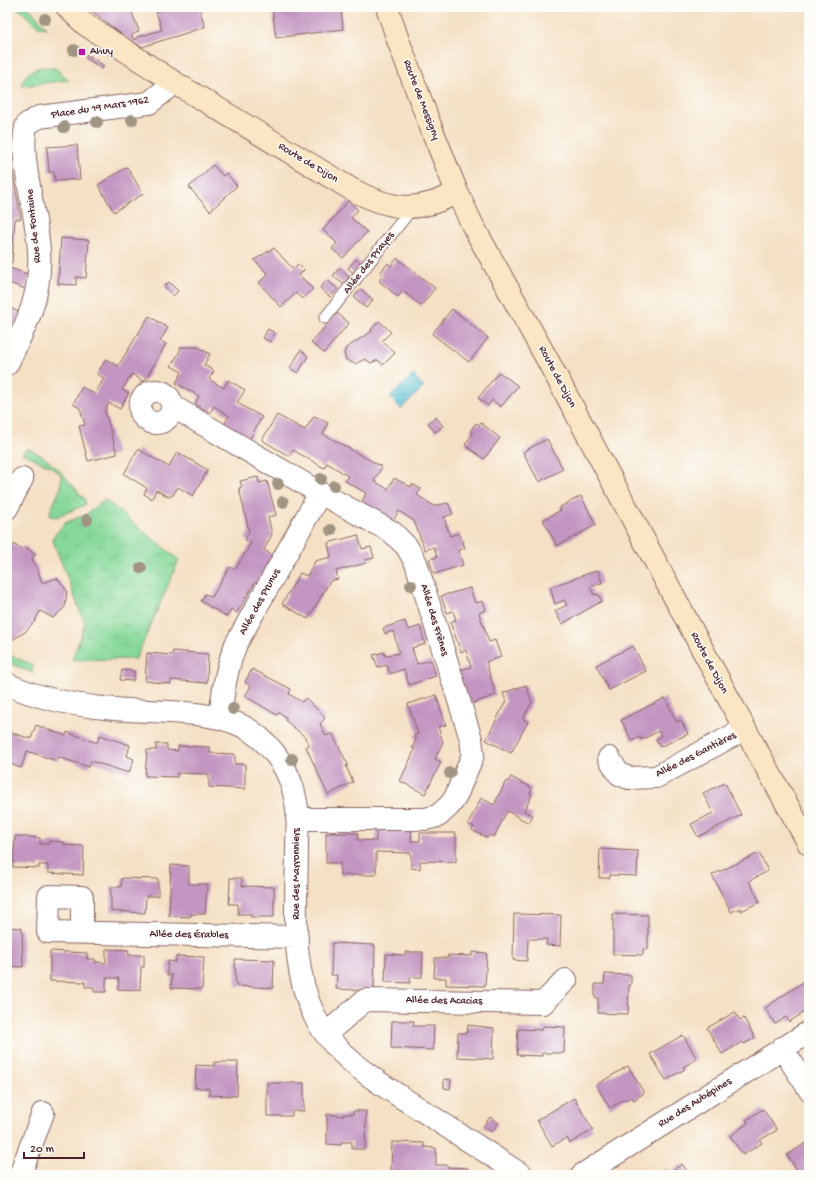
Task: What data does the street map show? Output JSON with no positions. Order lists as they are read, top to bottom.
{
  "streets": {
    "main road": ["Route de Messigny", "Route de Dijon"],
    "street": [
      "Place du 19 Mars 1962",
      "Rue de Fontaine",
      "Allée des Prunus",
      "Allée des Frênes",
      "Allée des Gantières",
      "Rue des Marronniers",
      "Allée des Érables",
      "Allée des Acacias",
      "Rue des Aubépines"
    ],
    "lane": ["Allée des Prayes"]
  },
  "crossings": [
    ["Route de Messigny", "Route de Dijon"],
    ["Place du 19 Mars 1962", "Route de Dijon"],
    ["Place du 19 Mars 1962", "Rue de Fontaine"],
    ["Route de Dijon", "Allée des Prayes"],
    ["Route de Dijon", "Allée des Gantières"],
    ["Allée des Prunus", "Allée des Frênes"],
    ["Allée des Prunus", "Rue des Marronniers"],
    ["Allée des Frênes", "Rue des Marronniers"],
    ["Rue des Marronniers", "Allée des Érables"],
    ["Rue des Marronniers", "Allée des Acacias"]
  ],
  "places": {
    "transit": ["Ahuy"]
  },
  "scale_bar": "20 m"
}
